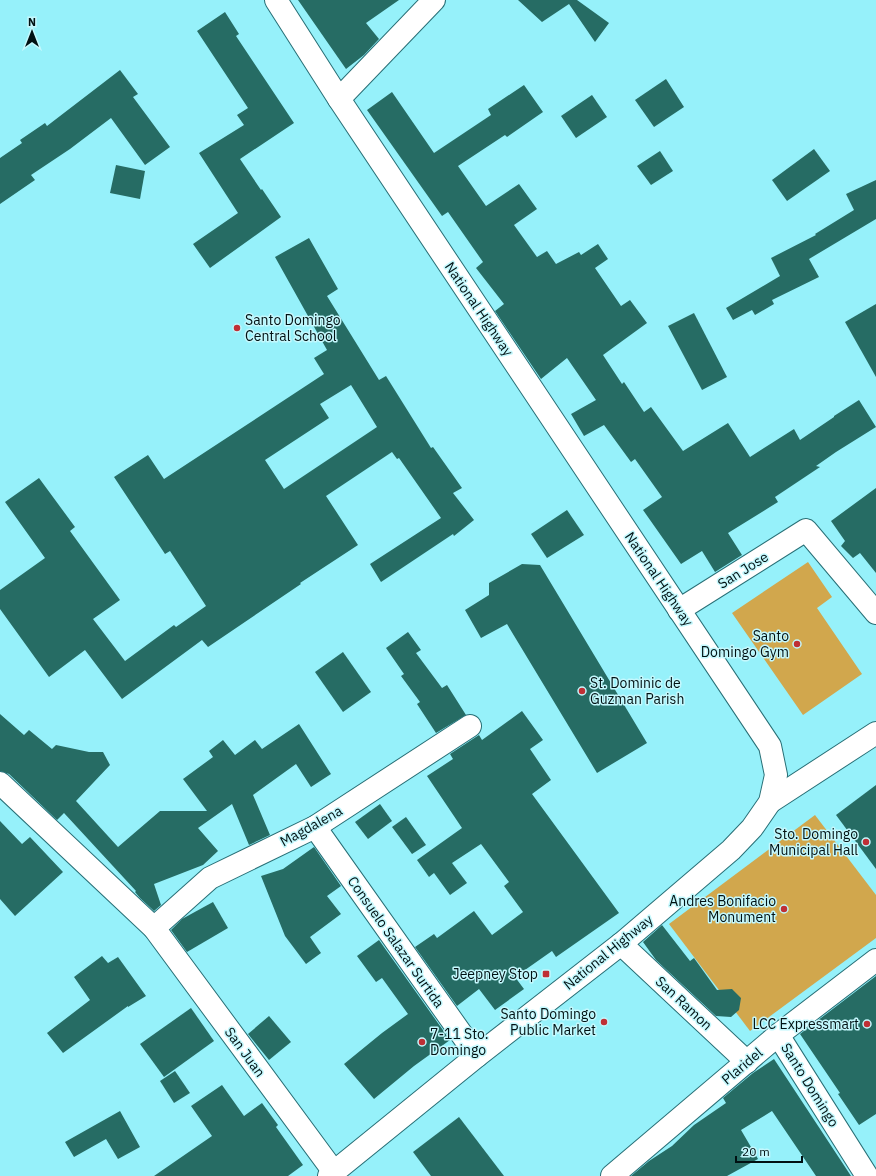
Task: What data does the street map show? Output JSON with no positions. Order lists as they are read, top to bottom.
{
  "streets": {
    "street": [
      "National Highway",
      "San Jose",
      "Magdalena",
      "Consuelo Salazar Surtida",
      "San Ramon",
      "San Juan",
      "Plaridel",
      "Santo Domingo"
    ]
  },
  "crossings": [
    ["National Highway", "San Jose"],
    ["National Highway", "Consuelo Salazar Surtida"],
    ["National Highway", "San Ramon"],
    ["National Highway", "San Juan"],
    ["Magdalena", "Consuelo Salazar Surtida"],
    ["Magdalena", "San Juan"],
    ["San Ramon", "Plaridel"],
    ["Plaridel", "Santo Domingo"]
  ],
  "places": {
    "other": [
      "Santo Domingo Central School",
      "Santo Domingo Gym",
      "St. Dominic de Guzman Parish",
      "Sto. Domingo Municipal Hall",
      "Andres Bonifacio Monument",
      "Santo Domingo Public Market",
      "LCC Expressmart",
      "7-11 Sto. Domingo"
    ],
    "transit": ["Jeepney Stop"]
  },
  "scale_bar": "20 m",
  "north": "top"
}
